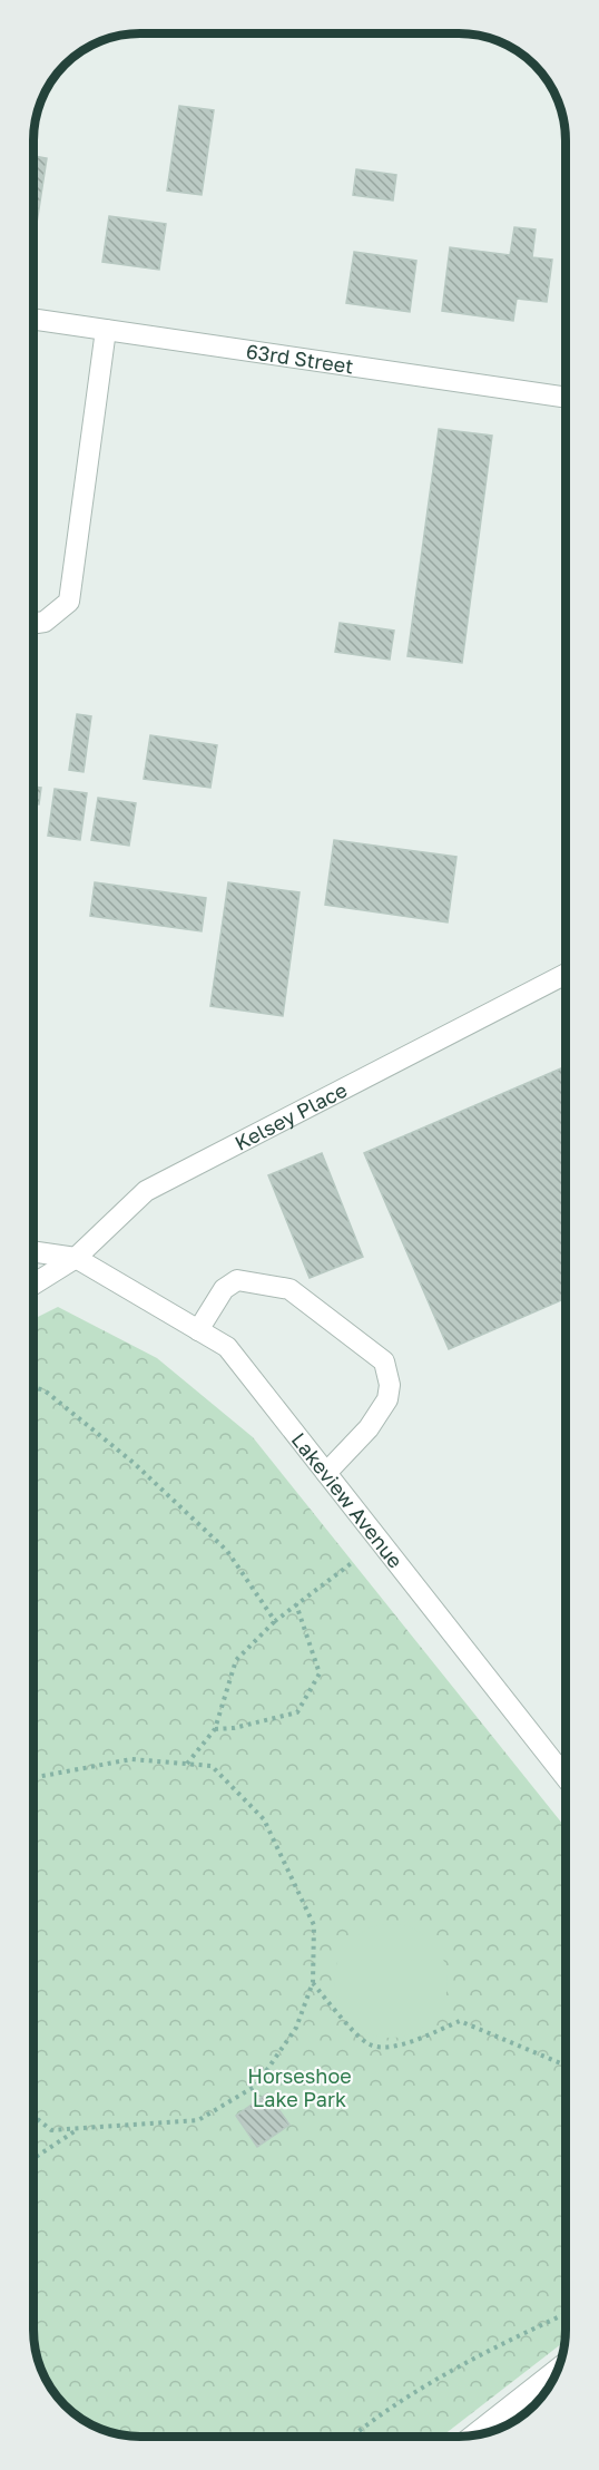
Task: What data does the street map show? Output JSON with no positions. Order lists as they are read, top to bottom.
{
  "streets": {
    "street": ["63rd Street", "Kelsey Place", "Lakeview Avenue"]
  },
  "crossings": [
    ["Kelsey Place", "Lakeview Avenue"]
  ],
  "parks": ["Horseshoe Lake Park"]
}
